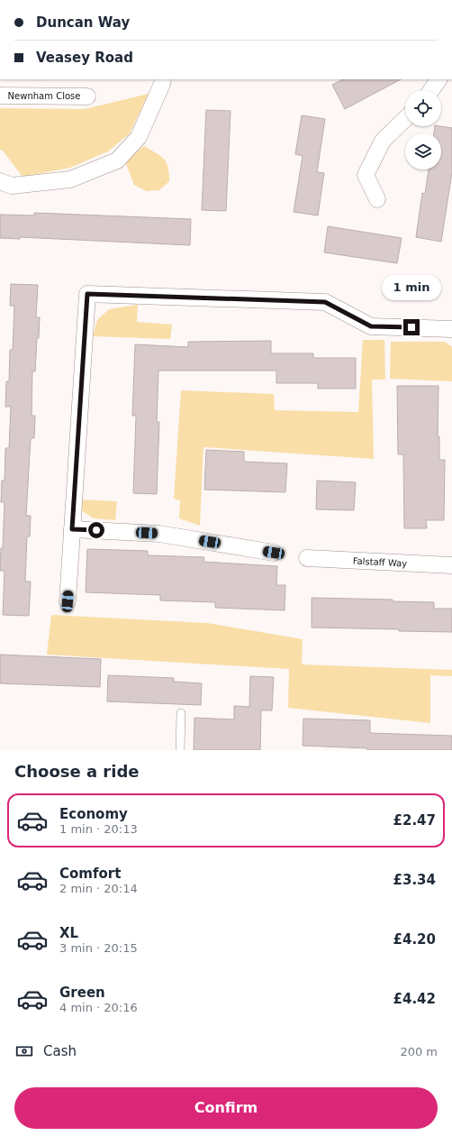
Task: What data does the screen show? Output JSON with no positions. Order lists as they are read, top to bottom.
{
  "streets": {
    "street": ["Newnham Close", "Falstaff Way"]
  },
  "page": {
    "banner": ["Duncan Way", "Veasey Road"],
    "bubble": "1 min",
    "heading": "Choose a ride",
    "list": [
      {
        "name": "Economy",
        "note": "1 min · 20:13",
        "value": "£2.47"
      },
      {
        "name": "Comfort",
        "note": "2 min · 20:14",
        "value": "£3.34"
      },
      {
        "name": "XL",
        "note": "3 min · 20:15",
        "value": "£4.20"
      },
      {
        "name": "Green",
        "note": "4 min · 20:16",
        "value": "£4.42"
      }
    ],
    "pay": ["Cash", "200 m"],
    "buttons": "Confirm"
  }
}
